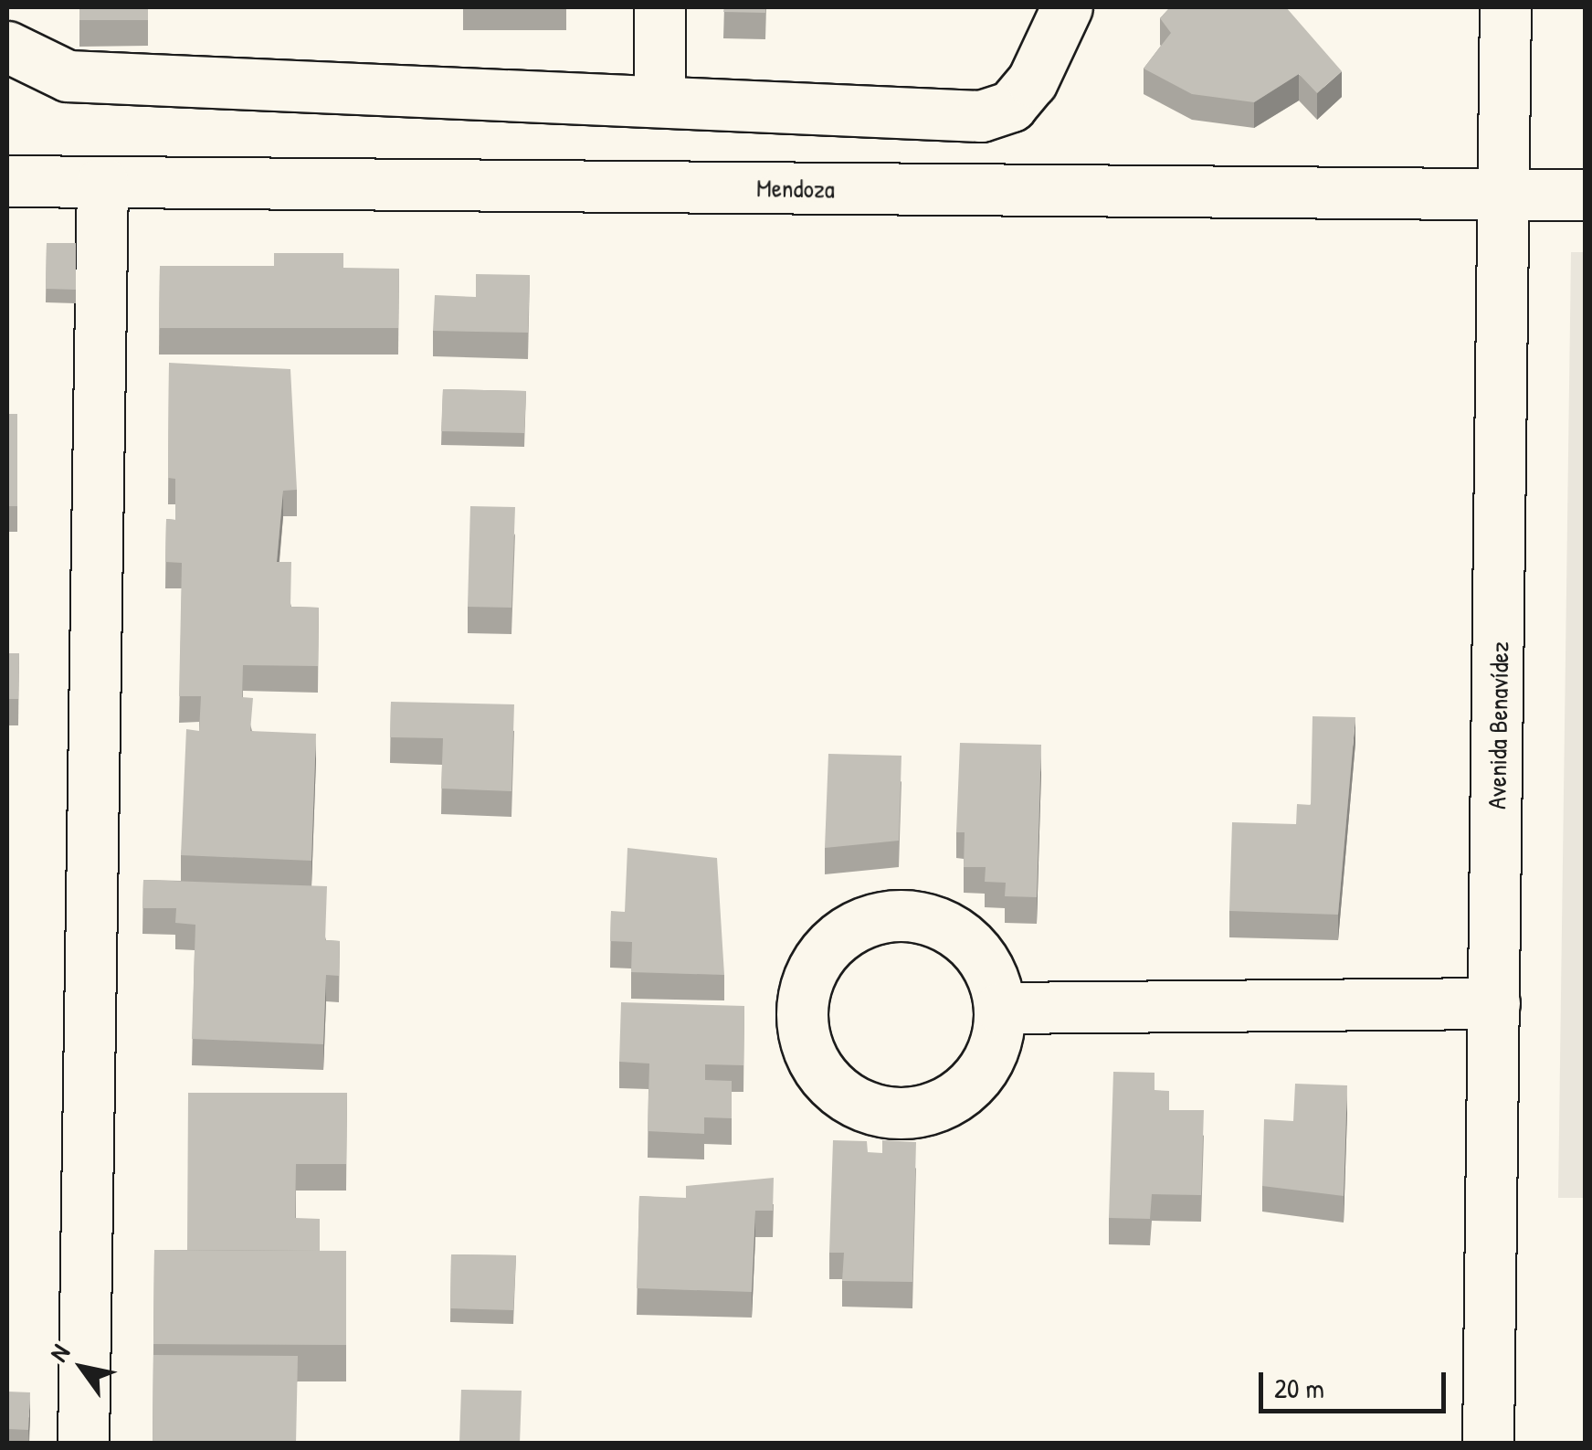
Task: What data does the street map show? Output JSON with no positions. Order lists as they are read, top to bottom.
{
  "streets": {
    "street": ["Mendoza", "Avenida Benavídez"]
  },
  "crossings": [
    ["Mendoza", "Avenida Benavídez"]
  ],
  "scale_bar": "20 m",
  "north": "top left"
}
